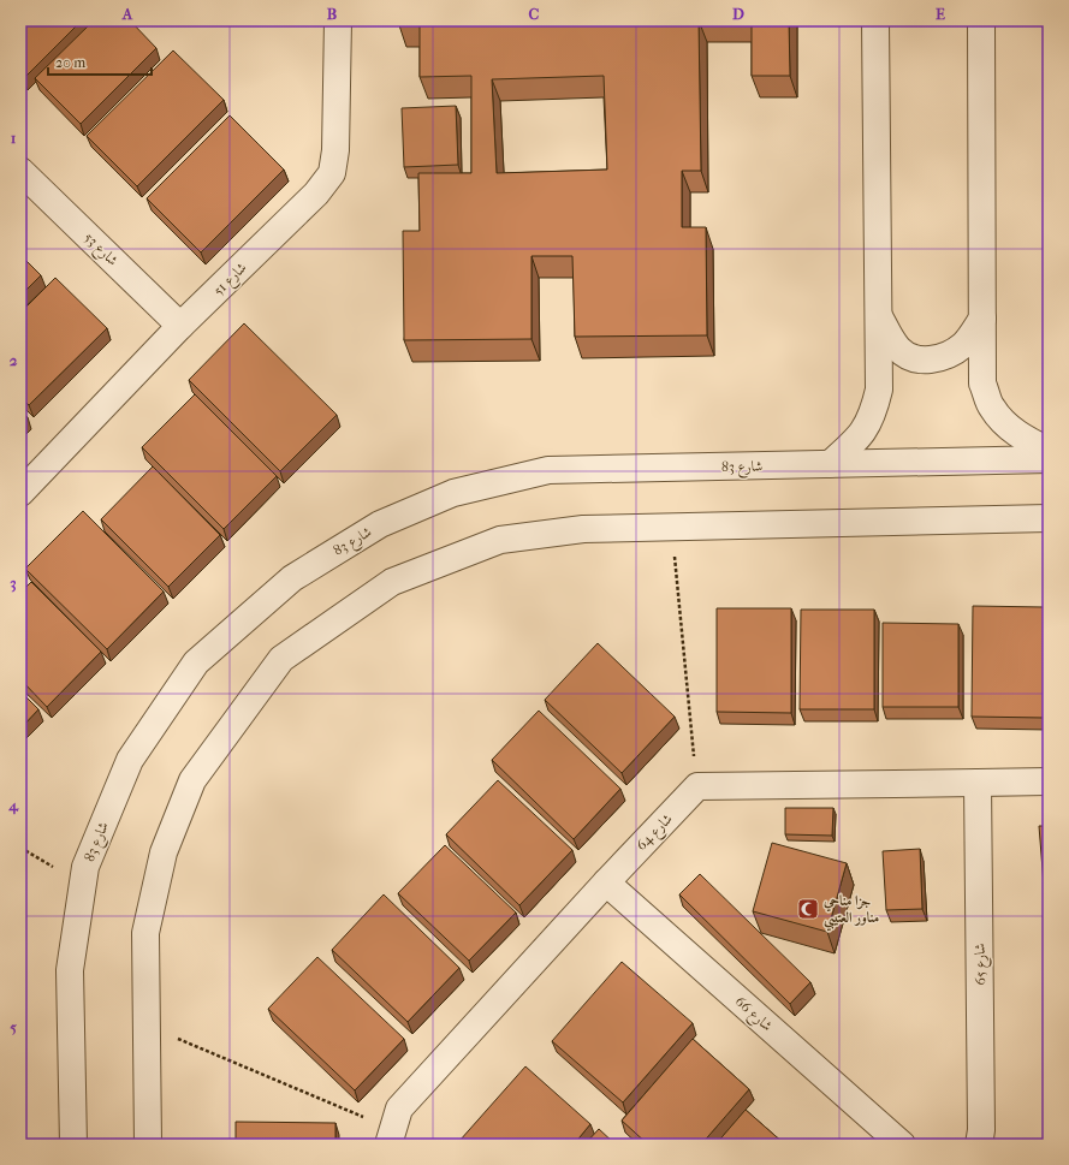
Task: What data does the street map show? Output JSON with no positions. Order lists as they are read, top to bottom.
{
  "streets": {
    "street": [
      "شارع 53",
      "شارع 51",
      "شارع 83",
      "شارع 64",
      "شارع 65",
      "شارع 66"
    ]
  },
  "crossings": [
    ["شارع 53", "شارع 51"],
    ["شارع 64", "شارع 66"]
  ],
  "places": {
    "mosque": ["جزا مناحي مناور العتيبي"]
  },
  "scale_bar": "20 m",
  "grid": {
    "columns": [
      "A",
      "B",
      "C",
      "D",
      "E"
    ],
    "rows": [
      "1",
      "2",
      "3",
      "4",
      "5"
    ]
  }
}
